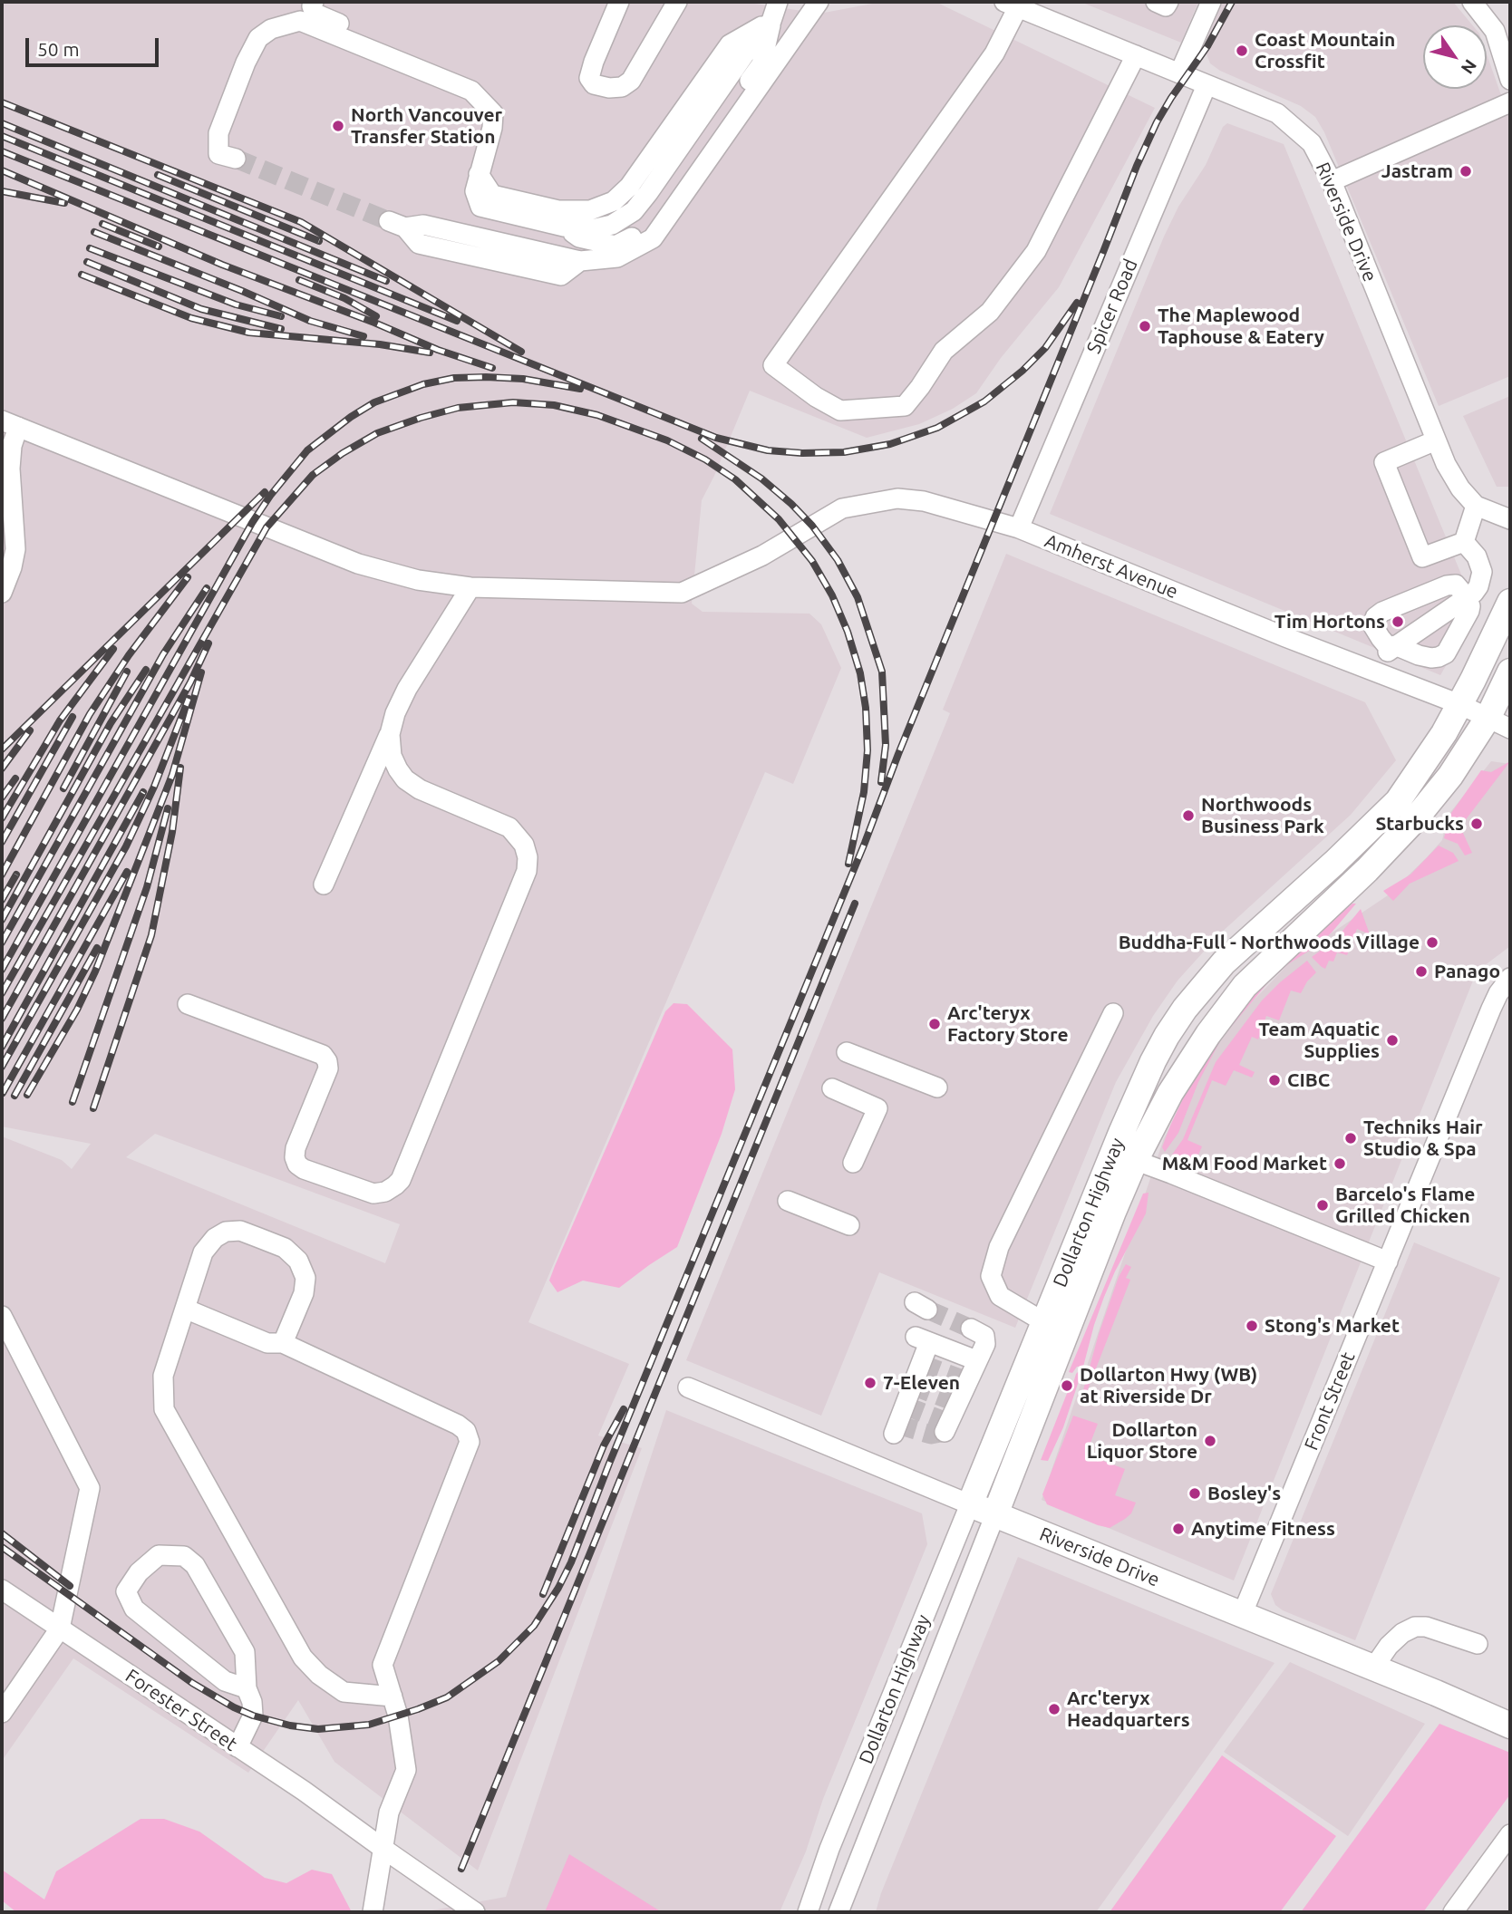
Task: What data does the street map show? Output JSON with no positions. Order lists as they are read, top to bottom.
{
  "streets": {
    "main road": ["Riverside Drive", "Dollarton Highway"],
    "street": [
      "Spicer Road",
      "Amherst Avenue",
      "Front Street",
      "Forester Street"
    ]
  },
  "crossings": [
    ["Riverside Drive", "Spicer Road"],
    ["Riverside Drive", "Dollarton Highway"],
    ["Riverside Drive", "Front Street"],
    ["Spicer Road", "Amherst Avenue"],
    ["Amherst Avenue", "Dollarton Highway"]
  ],
  "places": [
    "Coast Mountain Crossfit",
    "North Vancouver Transfer Station",
    "Jastram",
    "The Maplewood Taphouse & Eatery",
    "Tim Hortons",
    "Northwoods Business Park",
    "Starbucks",
    "Buddha-Full - Northwoods Village",
    "Panago",
    "Arc'teryx Factory Store",
    "Team Aquatic Supplies",
    "CIBC",
    "Techniks Hair Studio & Spa",
    "M&M Food Market",
    "Barcelo's Flame Grilled Chicken",
    "Stong's Market",
    "7-Eleven",
    "Dollarton Hwy (WB) at Riverside Dr",
    "Dollarton Liquor Store",
    "Bosley's",
    "Anytime Fitness",
    "Arc'teryx Headquarters"
  ],
  "scale_bar": "50 m",
  "north": "bottom right"
}
